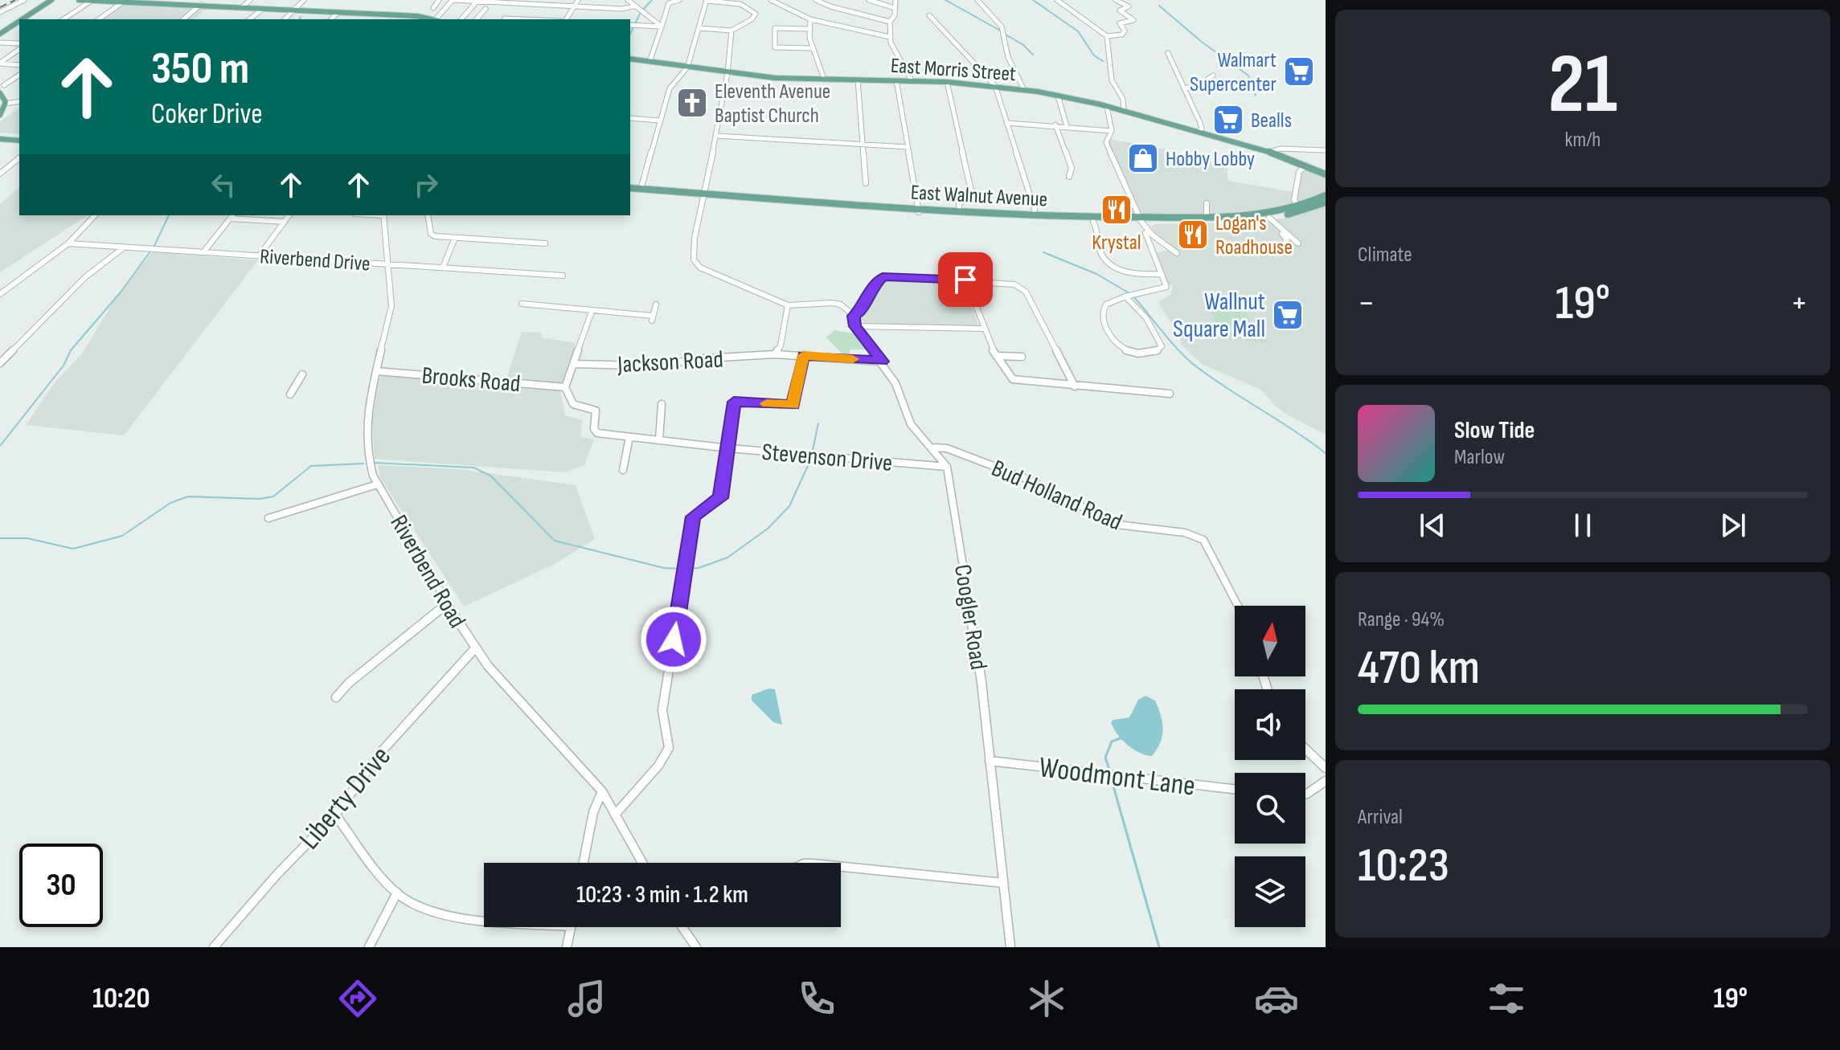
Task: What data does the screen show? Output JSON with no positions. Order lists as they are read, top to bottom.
{
  "streets": {
    "main road": ["East Morris Street", "East Walnut Avenue"],
    "street": [
      "Riverbend Drive",
      "Jackson Road",
      "Brooks Road",
      "Stevenson Drive",
      "Bud Holland Road",
      "Riverbend Road",
      "Coogler Road",
      "Woodmont Lane",
      "Liberty Drive"
    ]
  },
  "crossings": [
    ["Riverbend Drive", "Riverbend Road"],
    ["Jackson Road", "Coogler Road"],
    ["Brooks Road", "Stevenson Drive"],
    ["Brooks Road", "Riverbend Road"],
    ["Stevenson Drive", "Coogler Road"],
    ["Bud Holland Road", "Coogler Road"],
    ["Riverbend Road", "Liberty Drive"],
    ["Coogler Road", "Woodmont Lane"]
  ],
  "places": {
    "supermarket": ["Walmart Supercenter", "Bealls", "Wallnut Square Mall"],
    "church": ["Eleventh Avenue Baptist Church"],
    "shop": ["Hobby Lobby"],
    "restaurant": ["Krystal", "Logan's Roadhouse"]
  },
  "north": "top",
  "page": {
    "tile": [
      ["21", "km/h"],
      "Climate",
      ["Range · 94%", "470 km"],
      ["Arrival", "10:23"]
    ],
    "turn": ["350 m", "Coker Drive"],
    "heat": ["−", "19°", "+"],
    "song": ["Slow Tide", "Marlow"],
    "limit": "30",
    "trip": "10:23 · 3 min · 1.2 km",
    "tabs": ["10:20", "19°"]
  }
}
